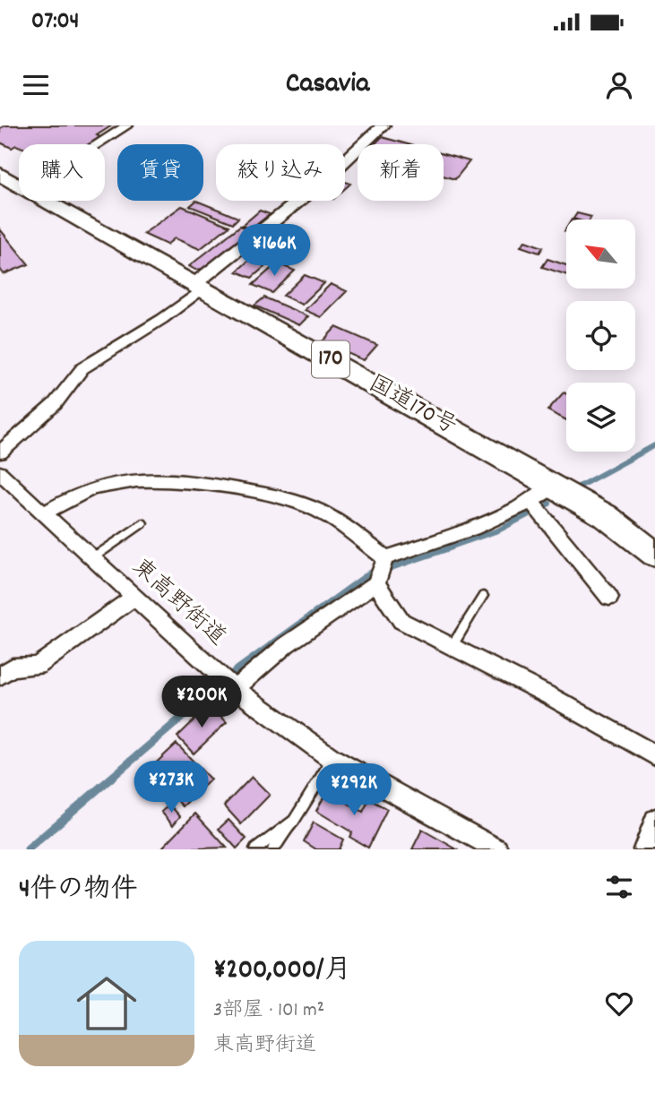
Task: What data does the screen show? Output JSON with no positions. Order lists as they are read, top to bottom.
{
  "streets": {
    "highway": ["170", "国道170号"],
    "street": ["東高野街道"]
  },
  "north": "top left",
  "page": {
    "status": "07:04",
    "header": "Casavia",
    "chip": [
      "購入",
      "賃貸",
      "絞り込み",
      "新着"
    ],
    "price": [
      "¥166K",
      "¥200K",
      "¥273K",
      "¥292K"
    ],
    "heading": "4件の物件",
    "list": [
      {
        "name": "¥200,000/月",
        "note": "3部屋 · 101 m² · 東高野街道"
      }
    ]
  }
}
